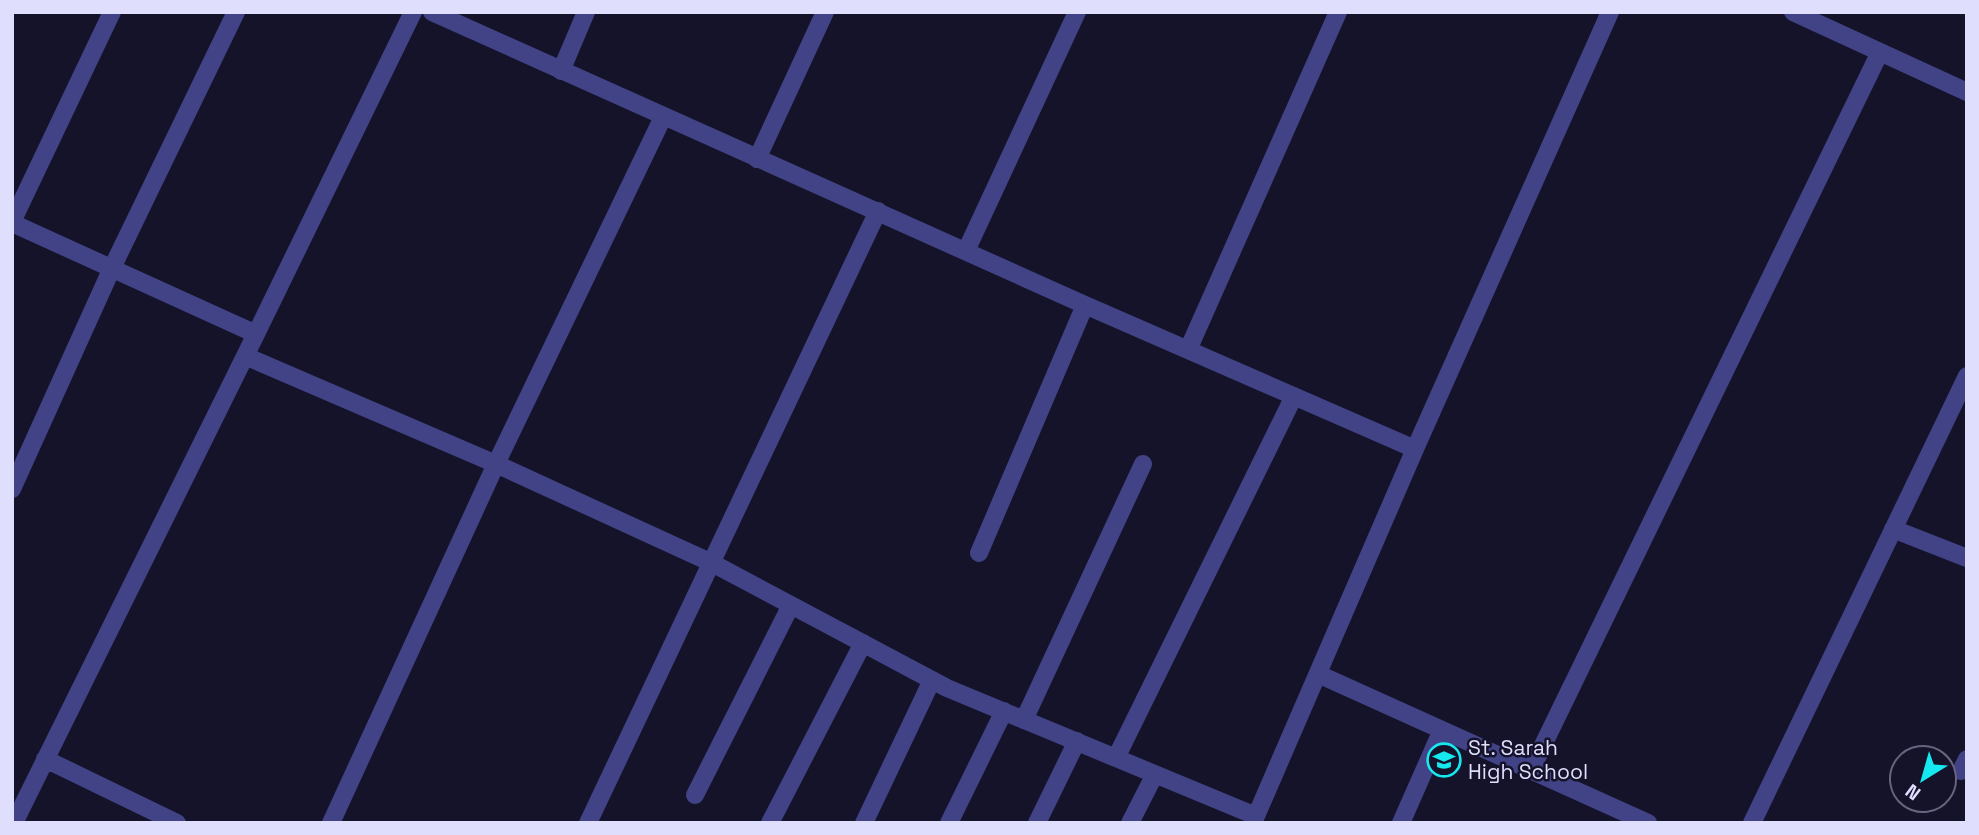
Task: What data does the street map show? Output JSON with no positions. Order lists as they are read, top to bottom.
{
  "places": {
    "school or university": ["St. Sarah High School"]
  },
  "north": "bottom left"
}
